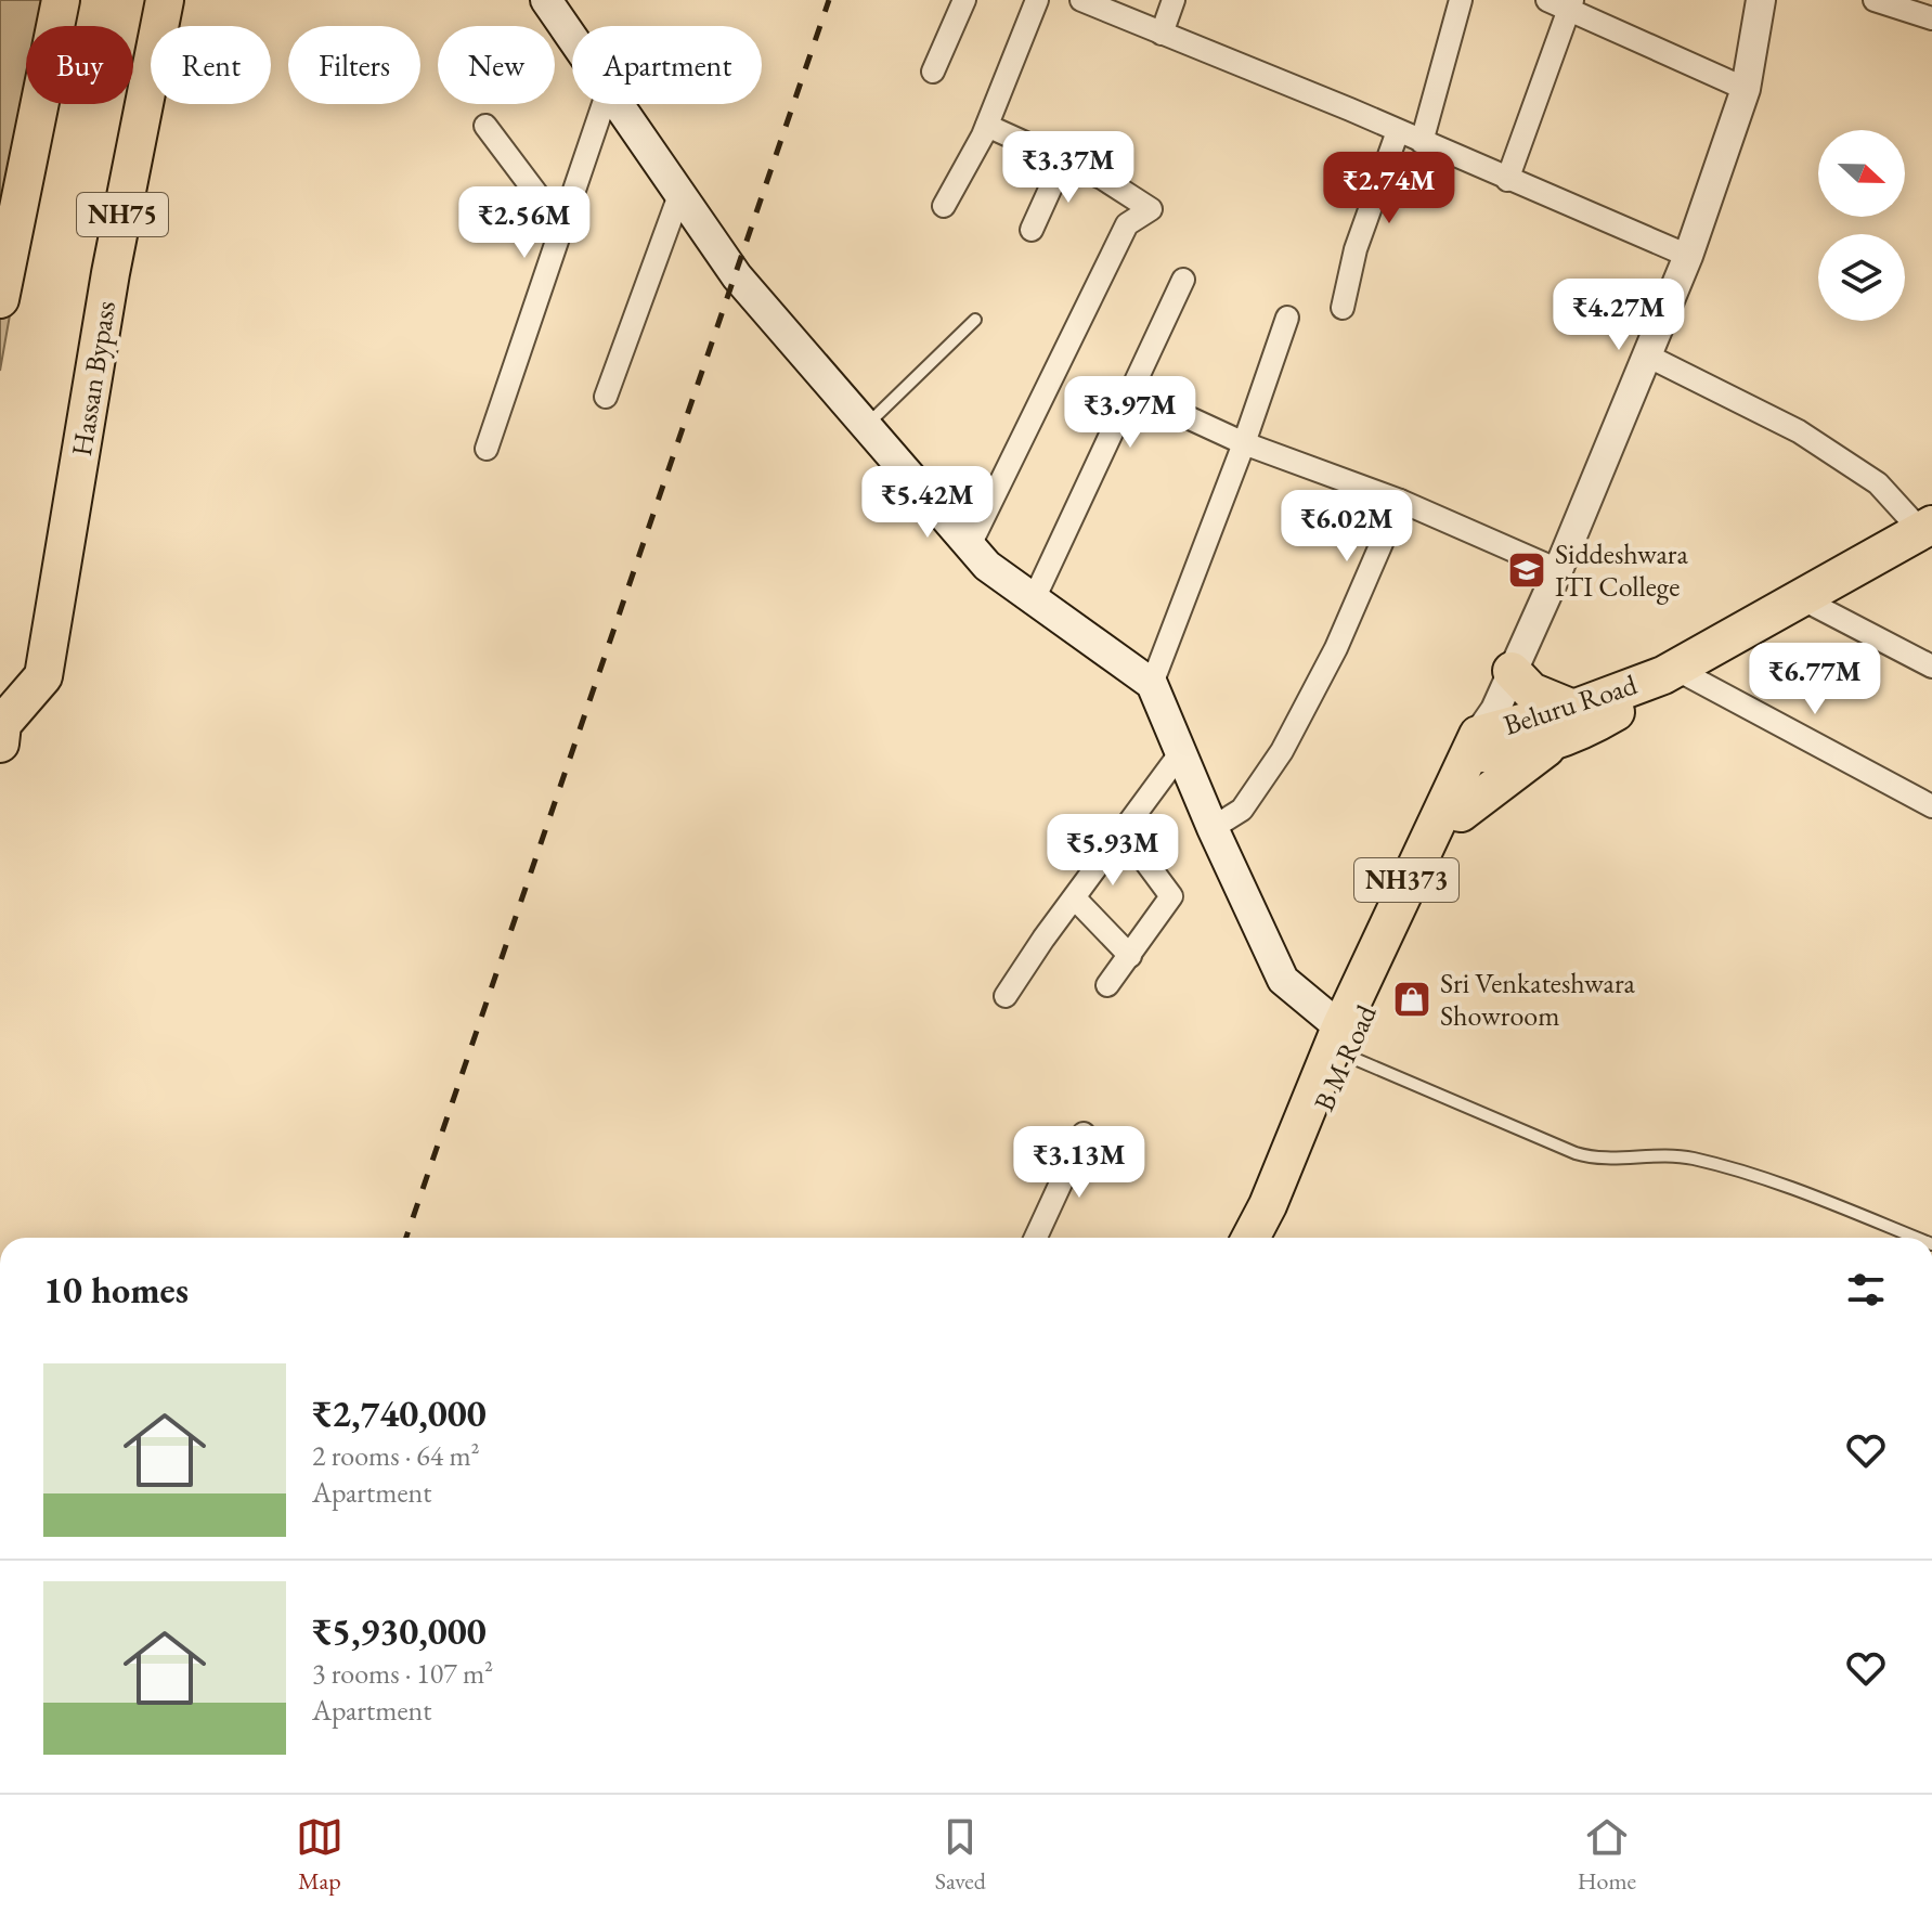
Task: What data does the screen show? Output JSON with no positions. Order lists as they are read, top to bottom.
{
  "streets": {
    "highway": [
      "NH75",
      "Hassan Bypass",
      "Beluru Road",
      "NH373",
      "B M Road"
    ]
  },
  "crossings": [
    ["Beluru Road", "NH373"],
    ["Beluru Road", "B M Road"],
    ["NH373", "B M Road"]
  ],
  "places": {
    "school or university": ["Siddeshwara ITI College"],
    "shop": ["Sri Venkateshwara Showroom"]
  },
  "north": "right",
  "page": {
    "chip": [
      "Buy",
      "Rent",
      "Filters",
      "New",
      "Apartment"
    ],
    "price": [
      "₹3.37M",
      "₹2.74M",
      "₹2.56M",
      "₹4.27M",
      "₹3.97M",
      "₹5.42M",
      "₹6.02M",
      "₹6.77M",
      "₹5.93M",
      "₹3.13M"
    ],
    "heading": "10 homes",
    "list": [
      {
        "name": "₹2,740,000",
        "note": "2 rooms · 64 m² · Apartment"
      },
      {
        "name": "₹5,930,000",
        "note": "3 rooms · 107 m² · Apartment"
      }
    ],
    "tabs": ["Map", "Saved", "Home"]
  }
}
